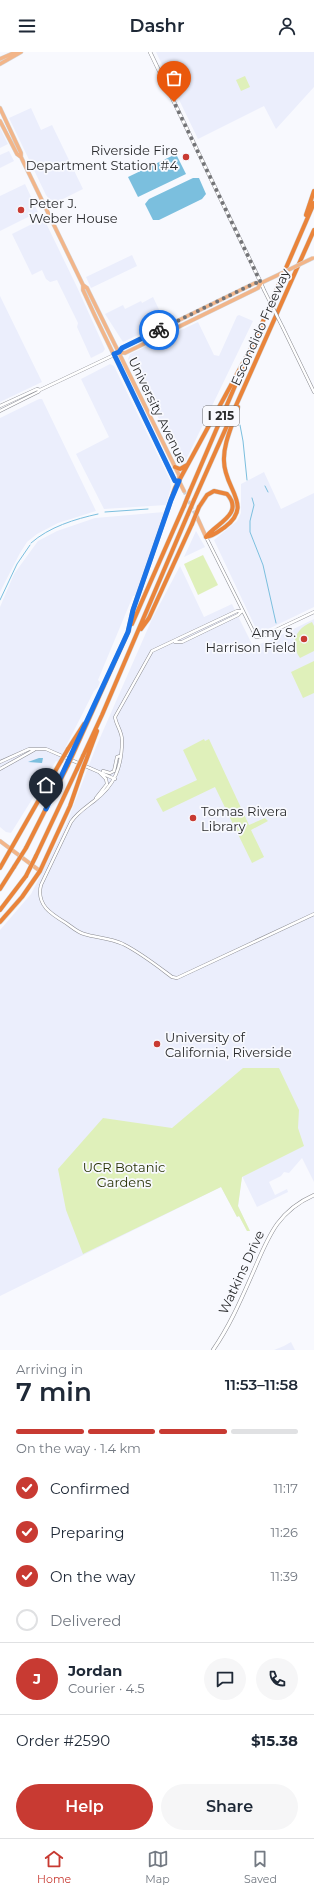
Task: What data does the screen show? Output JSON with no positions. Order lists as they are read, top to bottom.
{
  "streets": {
    "highway": ["Escondido Freeway", "I 215"],
    "main road": ["University Avenue", "Watkins Drive"]
  },
  "parks": ["UCR Botanic Gardens"],
  "places": [
    "Riverside Fire Department Station #4",
    "Peter J. Weber House",
    "Amy S. Harrison Field",
    "Tomas Rivera Library",
    "University of California, Riverside"
  ],
  "page": {
    "header": "Dashr",
    "heading": ["7 min", "Arriving in", "11:53–11:58"],
    "panel": [
      "Jordan",
      "Courier · 4.5",
      "Order #2590",
      "$15.38"
    ],
    "bar": "On the way · 1.4 km",
    "list": [
      ["Confirmed", "11:17"],
      ["Preparing", "11:26"],
      ["On the way", "11:39"],
      "Delivered"
    ],
    "round": "J",
    "buttons": ["Help", "Share"],
    "tabs": ["Home", "Map", "Saved"]
  }
}
